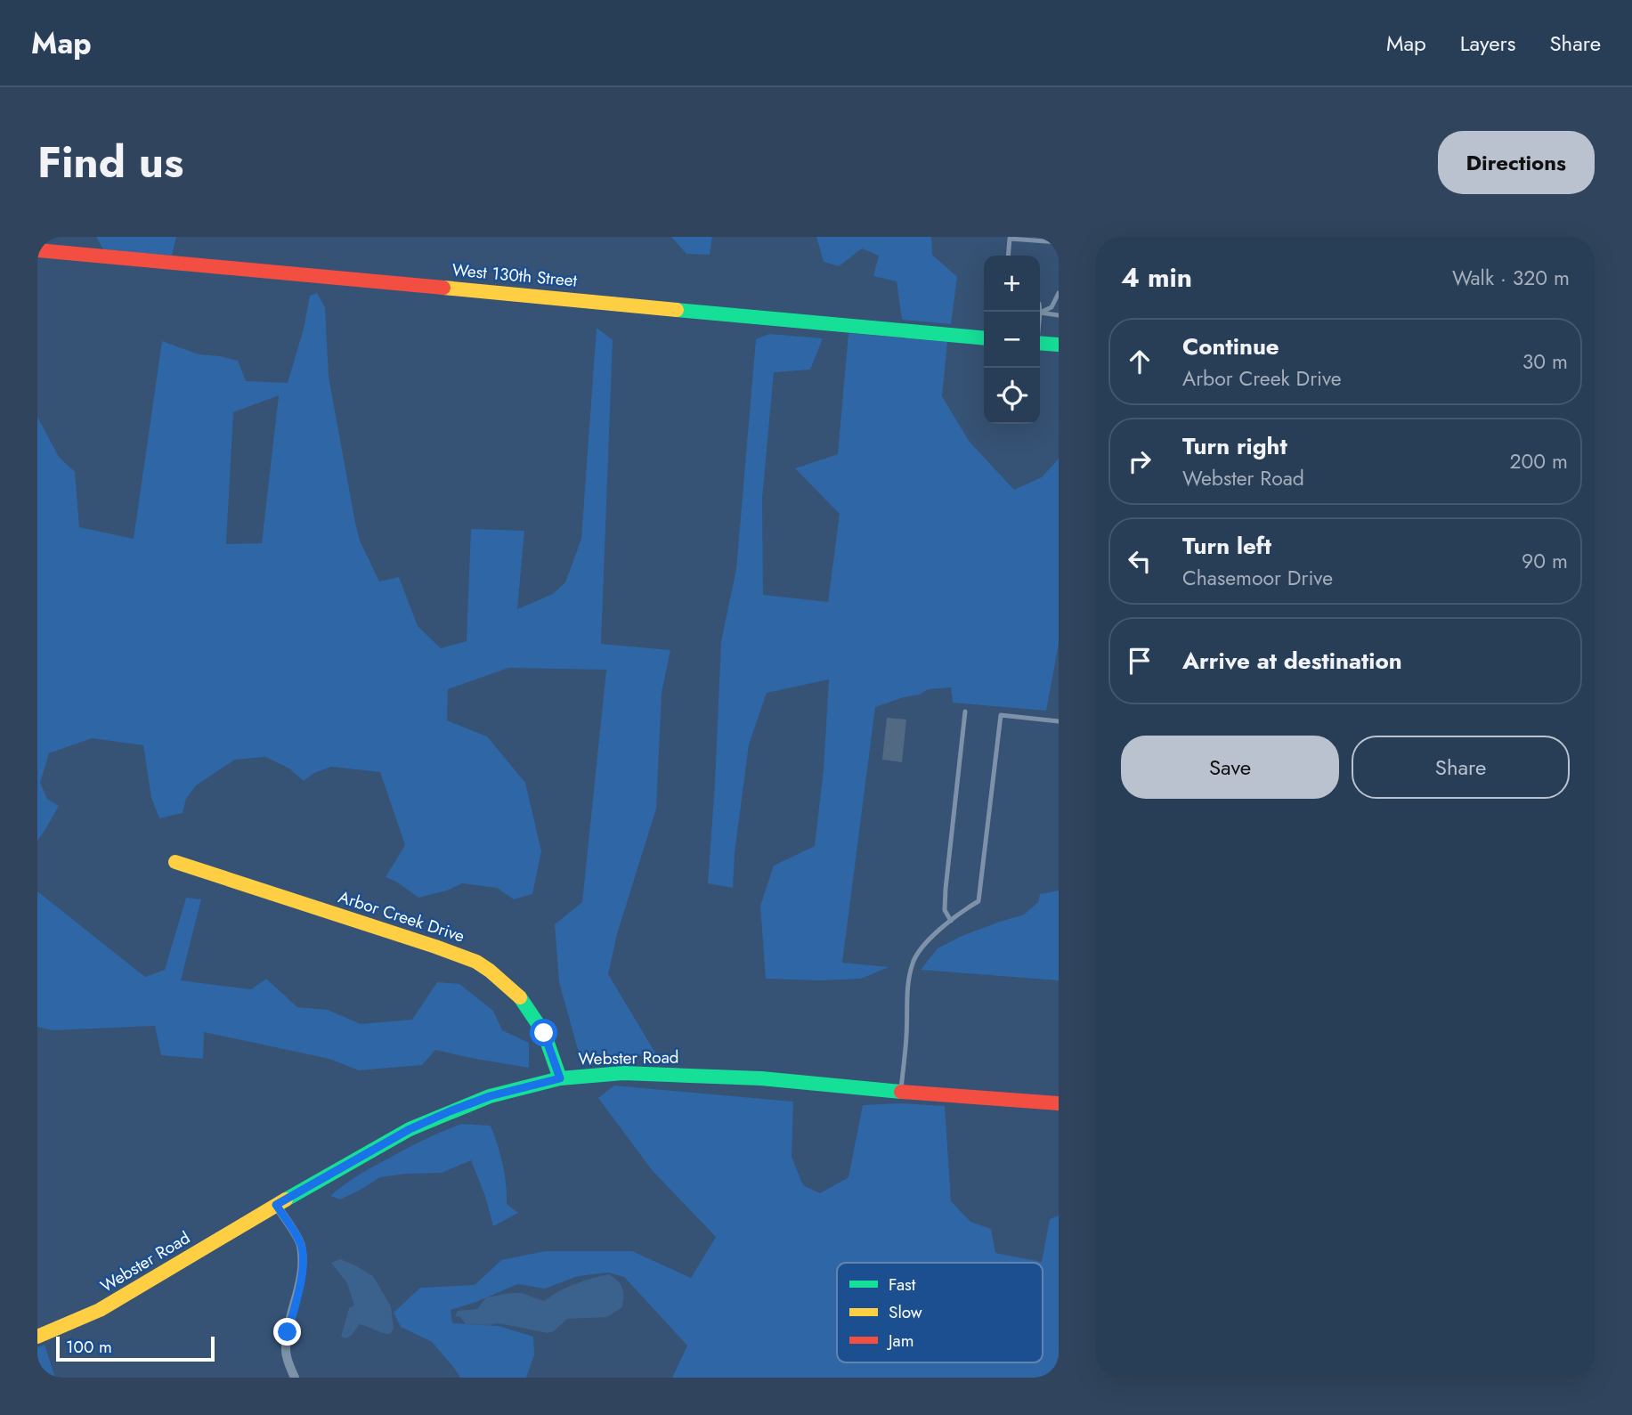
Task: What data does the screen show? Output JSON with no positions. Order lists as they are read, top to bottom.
{
  "streets": {
    "street": ["West 130th Street", "Arbor Creek Drive", "Webster Road"]
  },
  "crossings": [
    ["Arbor Creek Drive", "Webster Road"]
  ],
  "legend": ["Fast", "Slow", "Jam"],
  "scale_bar": "100 m",
  "page": {
    "header": "Map",
    "nav": ["Map", "Layers", "Share"],
    "title": "Find us",
    "buttons": [
      "Directions",
      ["Save", "Share"]
    ],
    "heading": ["4 min", "Walk · 320 m"],
    "map_buttons": ["+", "−"],
    "list": [
      ["Continue", "Arbor Creek Drive", "30 m"],
      ["Turn right", "Webster Road", "200 m"],
      ["Turn left", "Chasemoor Drive", "90 m"],
      "Arrive at destination"
    ],
    "scale": "100 m"
  }
}
